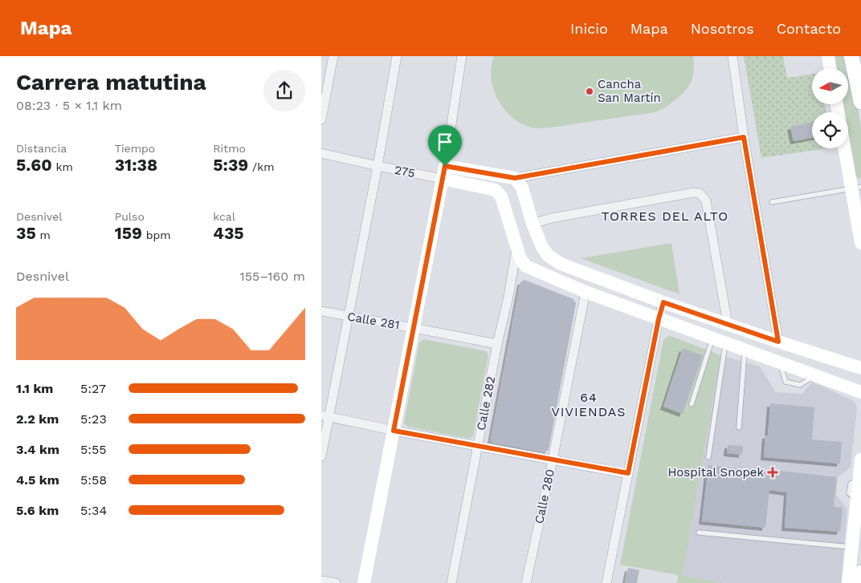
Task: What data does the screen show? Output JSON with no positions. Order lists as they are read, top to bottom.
{
  "streets": {
    "street": [
      "275",
      "Calle 281",
      "Calle 282",
      "Calle 280"
    ]
  },
  "crossings": [
    ["275", "Calle 282"],
    ["Calle 281", "Calle 282"]
  ],
  "districts": ["TORRES DEL ALTO", "64 VIVIENDAS"],
  "places": {
    "other": ["Cancha San Martín"],
    "health": ["Hospital Snopek"]
  },
  "north": "left",
  "page": {
    "header": "Mapa",
    "nav": [
      "Inicio",
      "Mapa",
      "Nosotros",
      "Contacto"
    ],
    "heading": ["Carrera matutina", "08:23 · 5 × 1.1 km"],
    "stats": [
      ["Distancia", "5.60 km"],
      ["Tiempo", "31:38"],
      ["Ritmo", "5:39 /km"],
      ["Desnivel", "35 m"],
      ["Pulso", "159 bpm"],
      ["kcal", "435"]
    ],
    "chart": ["Desnivel", "155–160 m"],
    "list": [
      {
        "name": "1.1 km",
        "note": "5:27"
      },
      {
        "name": "2.2 km",
        "note": "5:23"
      },
      {
        "name": "3.4 km",
        "note": "5:55"
      },
      {
        "name": "4.5 km",
        "note": "5:58"
      },
      {
        "name": "5.6 km",
        "note": "5:34"
      }
    ]
  }
}
